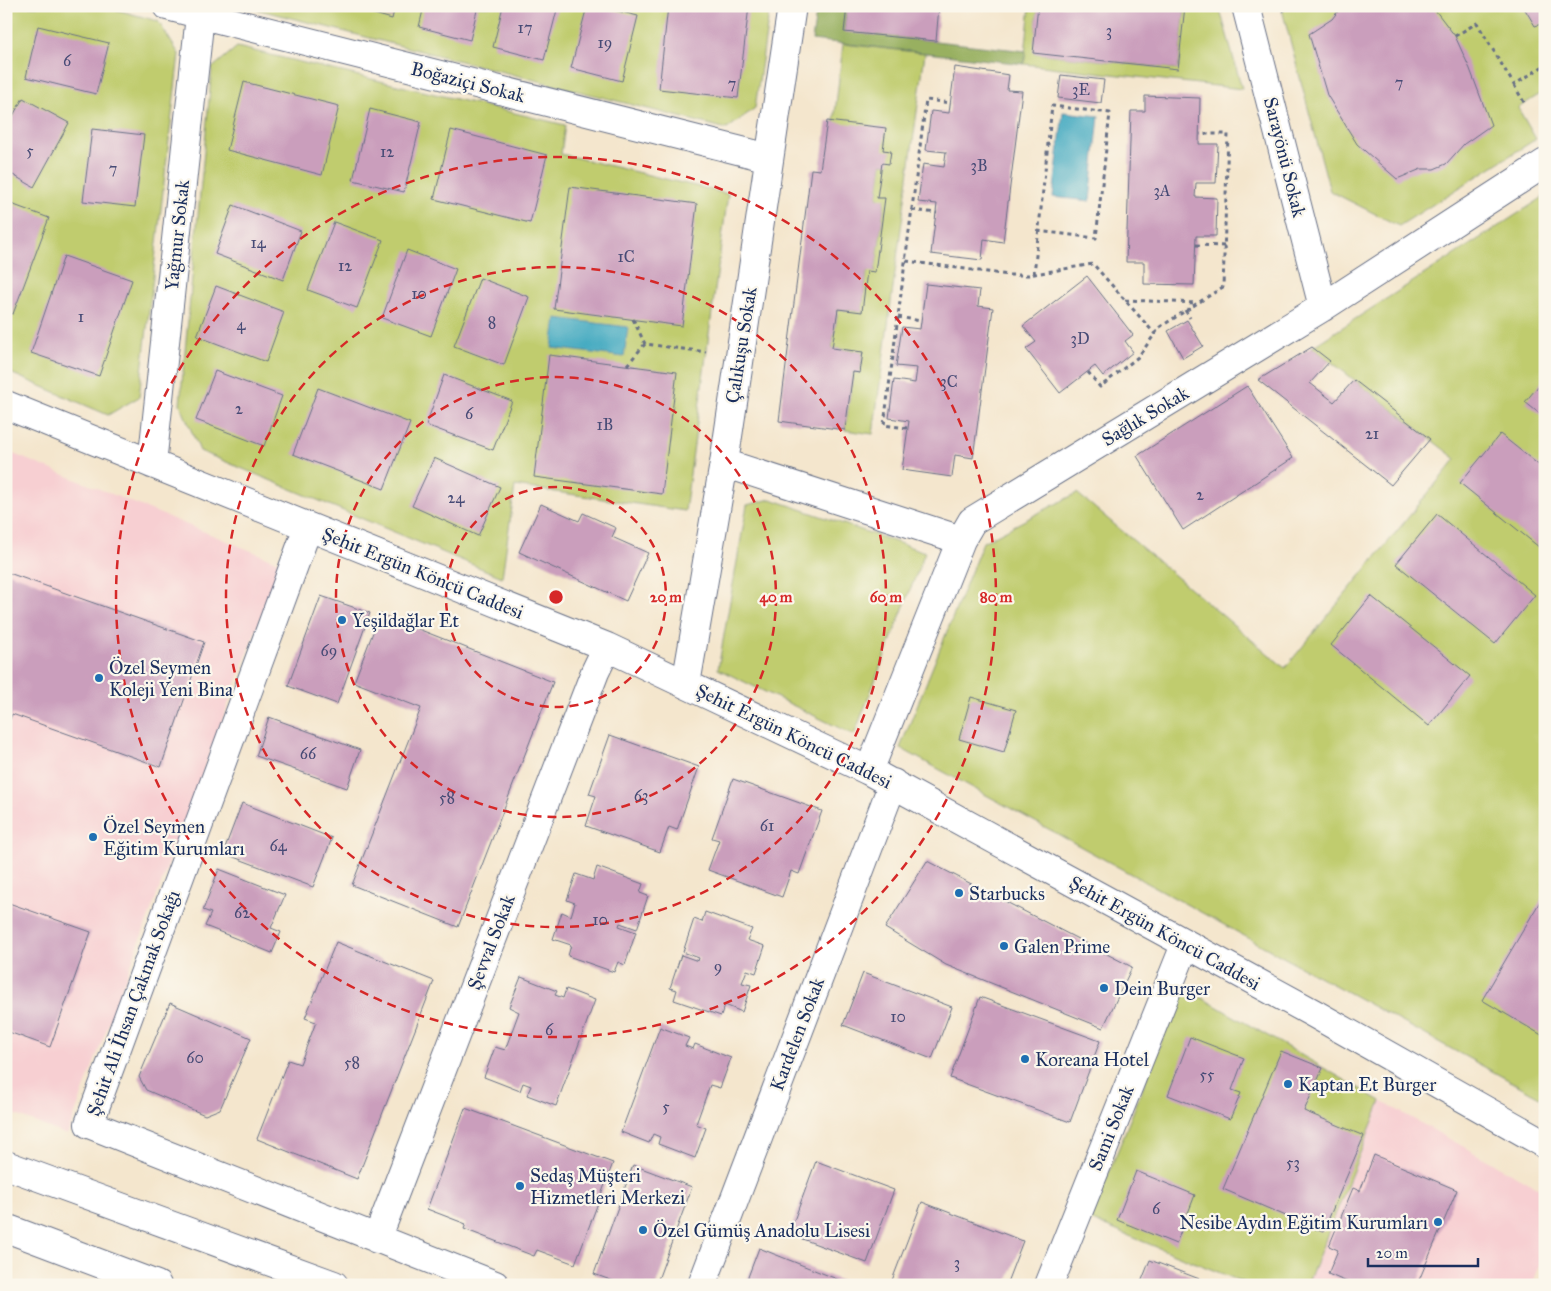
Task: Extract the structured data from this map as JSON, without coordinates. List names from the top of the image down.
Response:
{
  "streets": {
    "main road": [
      "Boğaziçi Sokak",
      "Sarayönü Sokak",
      "Yağmur Sokak",
      "Çalıkuşu Sokak",
      "Sağlık Sokak",
      "Şehit Ergün Köncü Caddesi",
      "Şevval Sokak",
      "Şehit Ali İhsan Çakmak Sokağı",
      "Kardelen Sokak",
      "Sami Sokak"
    ]
  },
  "crossings": [
    ["Boğaziçi Sokak", "Yağmur Sokak"],
    ["Boğaziçi Sokak", "Çalıkuşu Sokak"],
    ["Sarayönü Sokak", "Sağlık Sokak"],
    ["Yağmur Sokak", "Şehit Ergün Köncü Caddesi"],
    ["Çalıkuşu Sokak", "Şehit Ergün Köncü Caddesi"],
    ["Sağlık Sokak", "Şehit Ergün Köncü Caddesi"],
    ["Şehit Ergün Köncü Caddesi", "Şevval Sokak"],
    ["Şehit Ergün Köncü Caddesi", "Şehit Ali İhsan Çakmak Sokağı"],
    ["Şehit Ergün Köncü Caddesi", "Kardelen Sokak"],
    ["Şehit Ergün Köncü Caddesi", "Sami Sokak"],
    ["Şevval Sokak", "Şehit Ali İhsan Çakmak Sokağı"]
  ],
  "places": [
    "Yeşildağlar Et",
    "Özel Seymen Koleji Yeni Bina",
    "Özel Seymen Eğitim Kurumları",
    "Starbucks",
    "Galen Prime",
    "Dein Burger",
    "Koreana Hotel",
    "Kaptan Et Burger",
    "Sedaş Müşteri Hizmetleri Merkezi",
    "Nesibe Aydın Eğitim Kurumları",
    "Özel Gümüş Anadolu Lisesi"
  ],
  "house_numbers": [
    "17",
    "3",
    "19",
    "6",
    "7",
    "7",
    "3E",
    "5",
    "12",
    "3B",
    "7",
    "3A",
    "14",
    "1C",
    "12",
    "10",
    "1",
    "8",
    "4",
    "3D",
    "3C",
    "2",
    "6",
    "1B",
    "21",
    "2",
    "24",
    "69",
    "66",
    "63",
    "58",
    "61",
    "64",
    "62",
    "10",
    "9",
    "10",
    "6",
    "60",
    "58",
    "55",
    "5",
    "53",
    "6",
    "3"
  ],
  "scale_bar": "20 m",
  "rings": [
    "20 m",
    "40 m",
    "60 m",
    "80 m"
  ]
}
